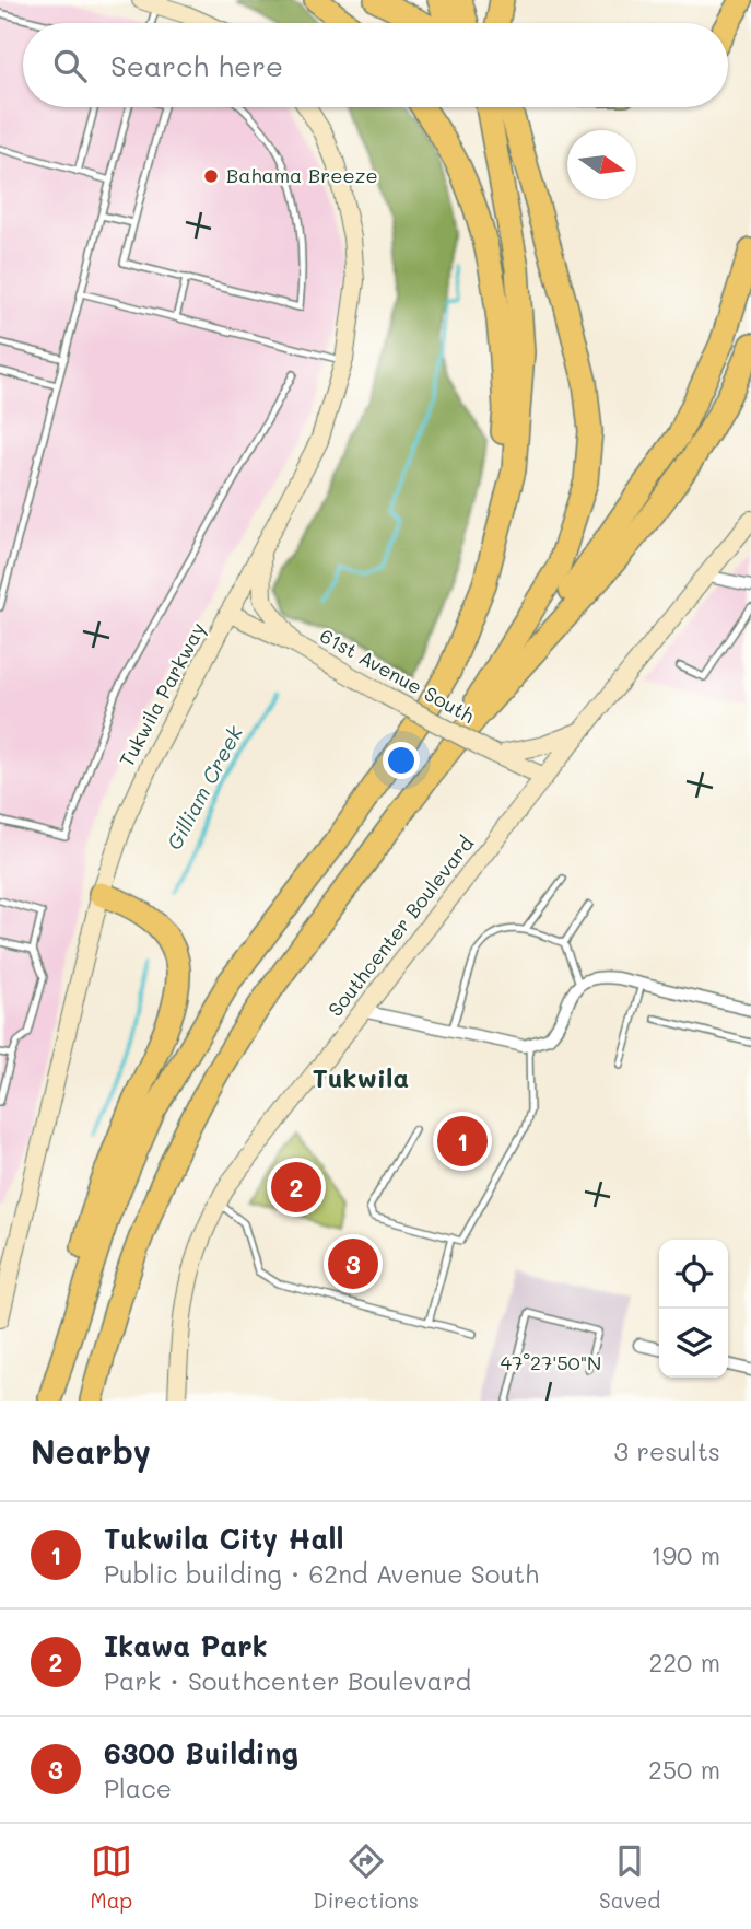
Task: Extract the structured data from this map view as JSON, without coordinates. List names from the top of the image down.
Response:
{
  "streets": {
    "main road": ["61st Avenue South", "Tukwila Parkway", "Southcenter Boulevard"]
  },
  "crossings": [
    ["61st Avenue South", "Tukwila Parkway"],
    ["61st Avenue South", "Southcenter Boulevard"]
  ],
  "districts": ["Tukwila"],
  "water": ["Gilliam Creek"],
  "places": ["Bahama Breeze"],
  "north": "right",
  "page": {
    "search": "Search here",
    "pins": ["1", "2", "3"],
    "heading": ["Nearby", "3 results"],
    "list": [
      {
        "mark": "1",
        "name": "Tukwila City Hall",
        "note": "Public building · 62nd Avenue South",
        "value": "190 m"
      },
      {
        "mark": "2",
        "name": "Ikawa Park",
        "note": "Park · Southcenter Boulevard",
        "value": "220 m"
      },
      {
        "mark": "3",
        "name": "6300 Building",
        "note": "Place",
        "value": "250 m"
      }
    ],
    "nav": ["Map", "Directions", "Saved"]
  },
  "coordinates": ["47°27'50\"N"]
}
